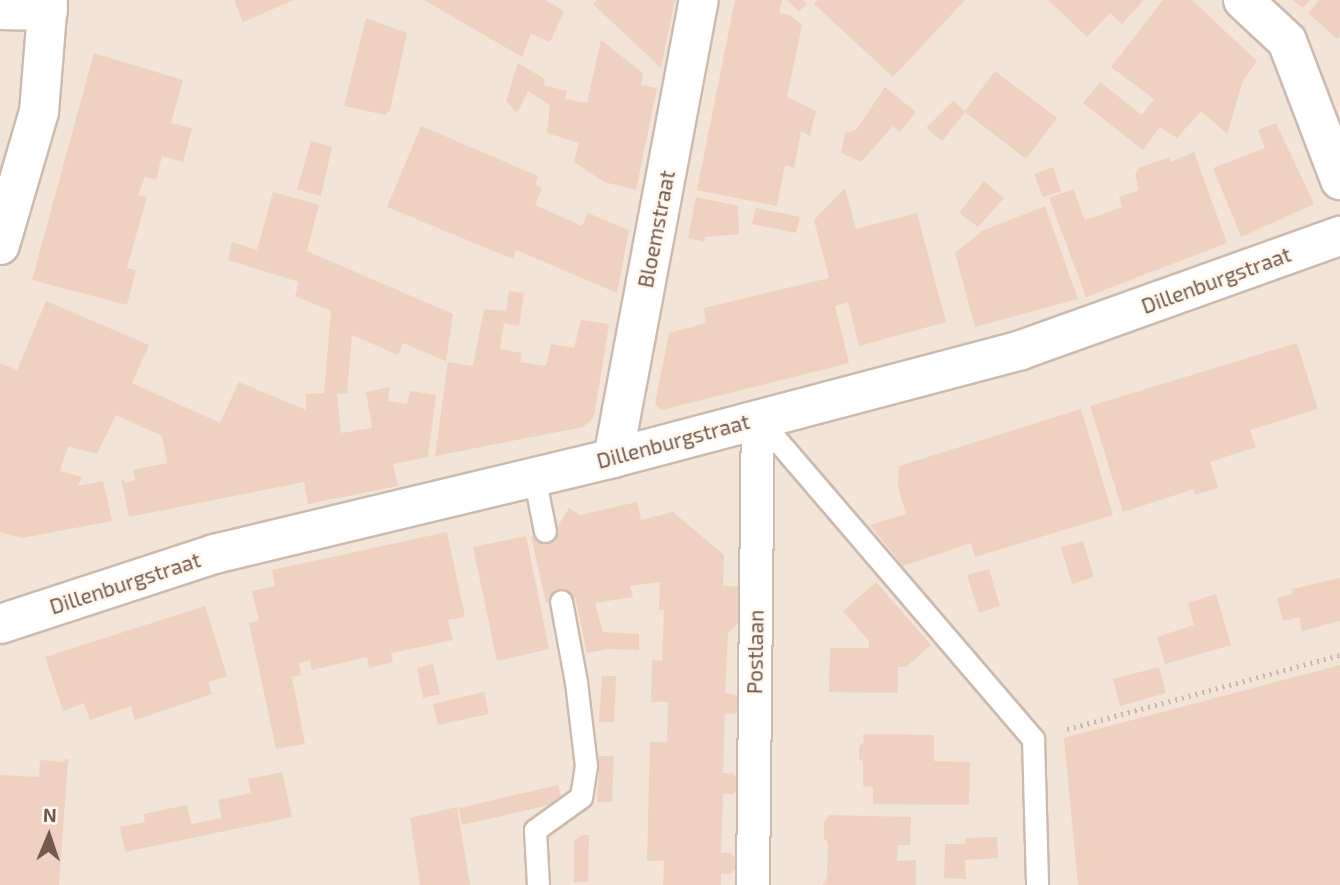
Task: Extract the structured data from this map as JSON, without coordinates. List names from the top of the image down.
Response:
{
  "streets": {
    "street": ["Bloemstraat", "Dillenburgstraat", "Postlaan"]
  },
  "crossings": [
    ["Bloemstraat", "Dillenburgstraat"],
    ["Dillenburgstraat", "Postlaan"]
  ],
  "north": "top"
}
